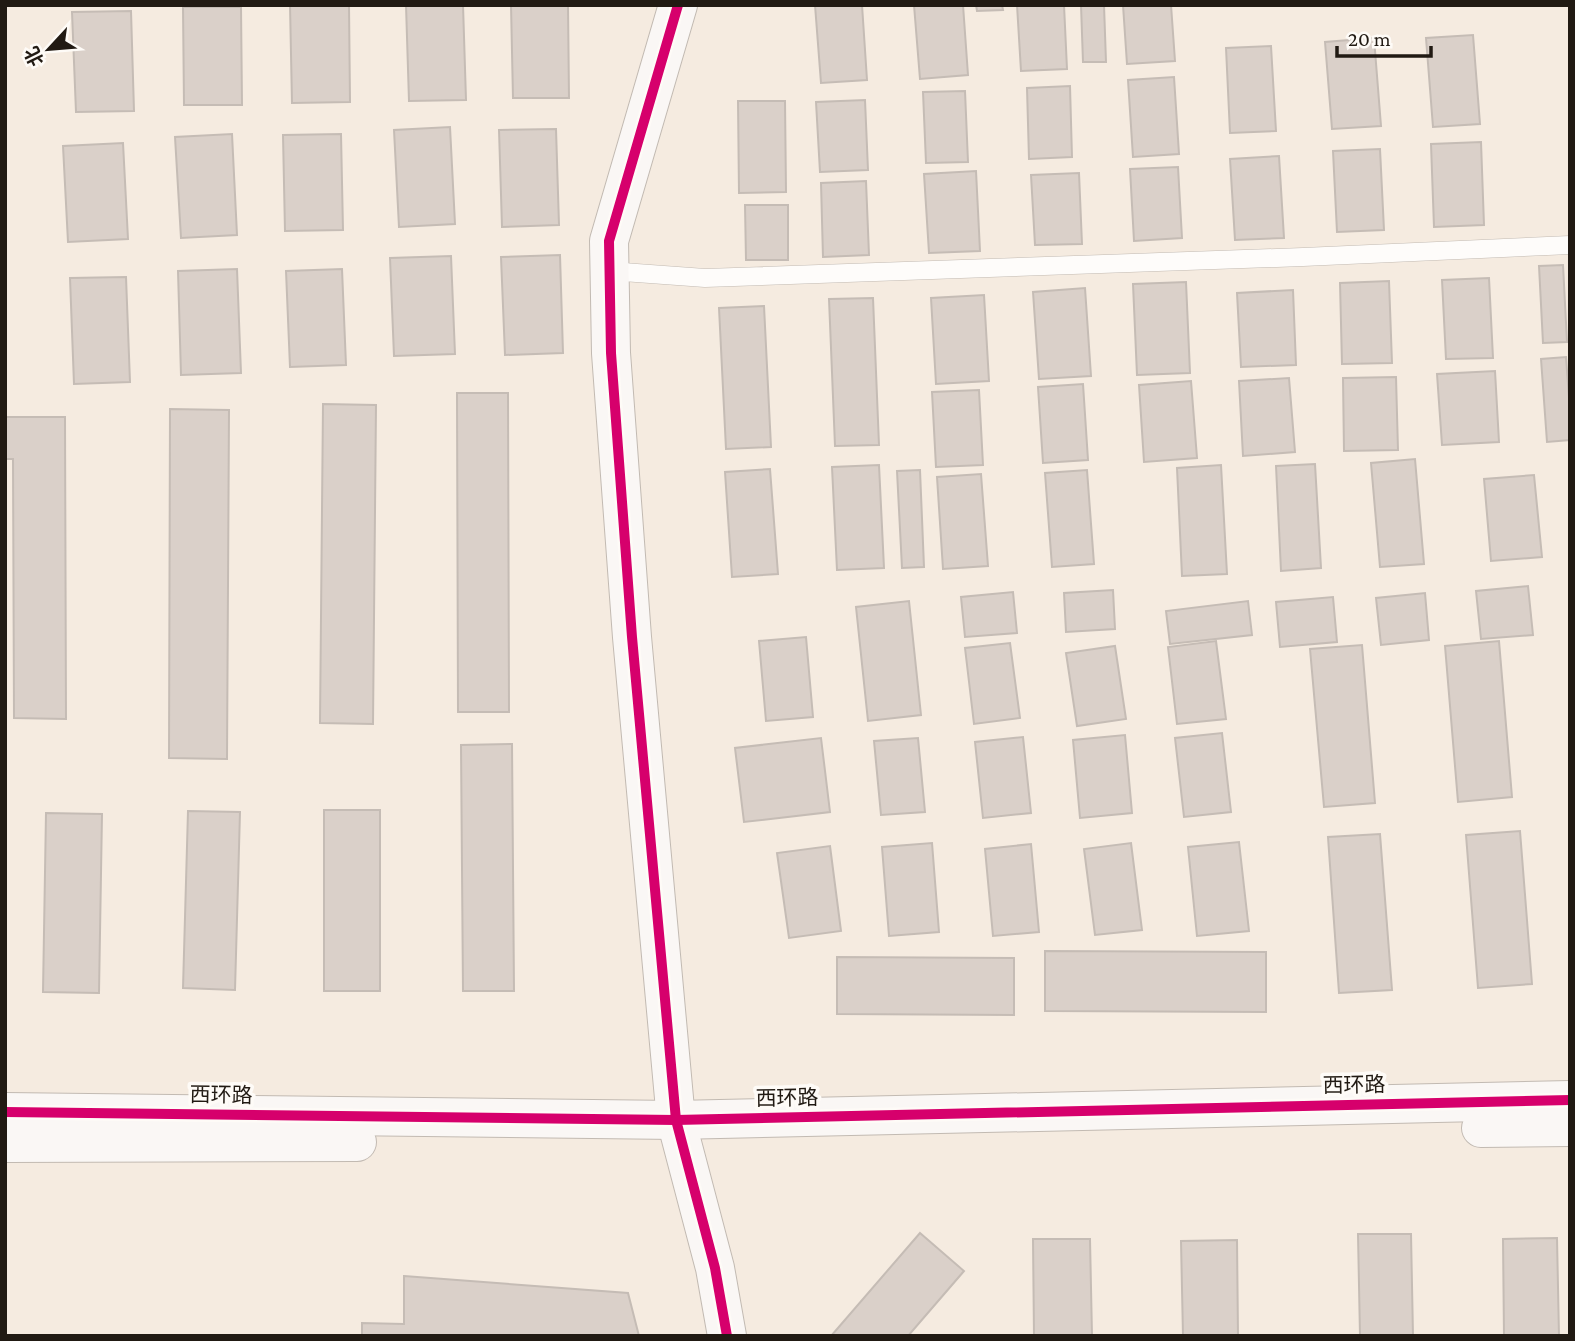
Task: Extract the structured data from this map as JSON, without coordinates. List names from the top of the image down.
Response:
{
  "streets": {
    "street": ["西环路"]
  },
  "scale_bar": "20 m",
  "north": "bottom left"
}
